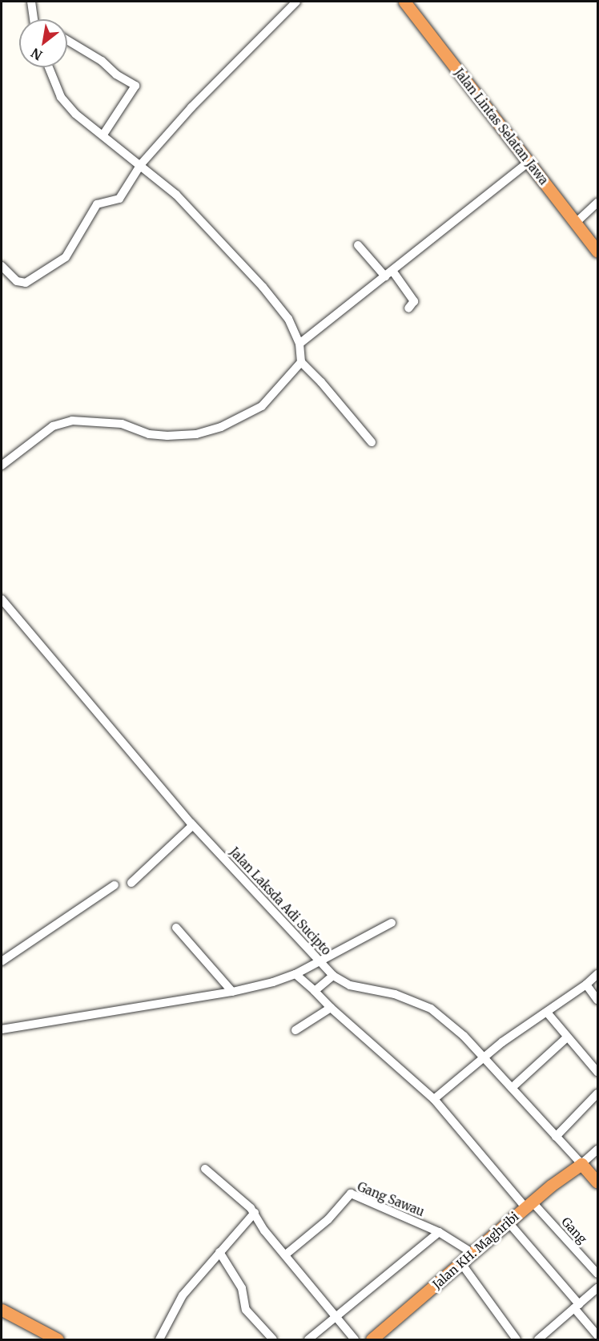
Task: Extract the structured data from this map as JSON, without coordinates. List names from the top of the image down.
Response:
{
  "streets": {
    "highway": ["Jalan Lintas Selatan Jawa", "Jalan KH. Maghribi"],
    "street": ["Jalan Laksda Adi Sucipto", "Gang Sawau", "Gang"]
  },
  "crossings": [
    ["Jalan Laksda Adi Sucipto", "Jalan KH. Maghribi"],
    ["Gang Sawau", "Jalan KH. Maghribi"],
    ["Gang", "Jalan KH. Maghribi"]
  ],
  "north": "bottom left"
}
